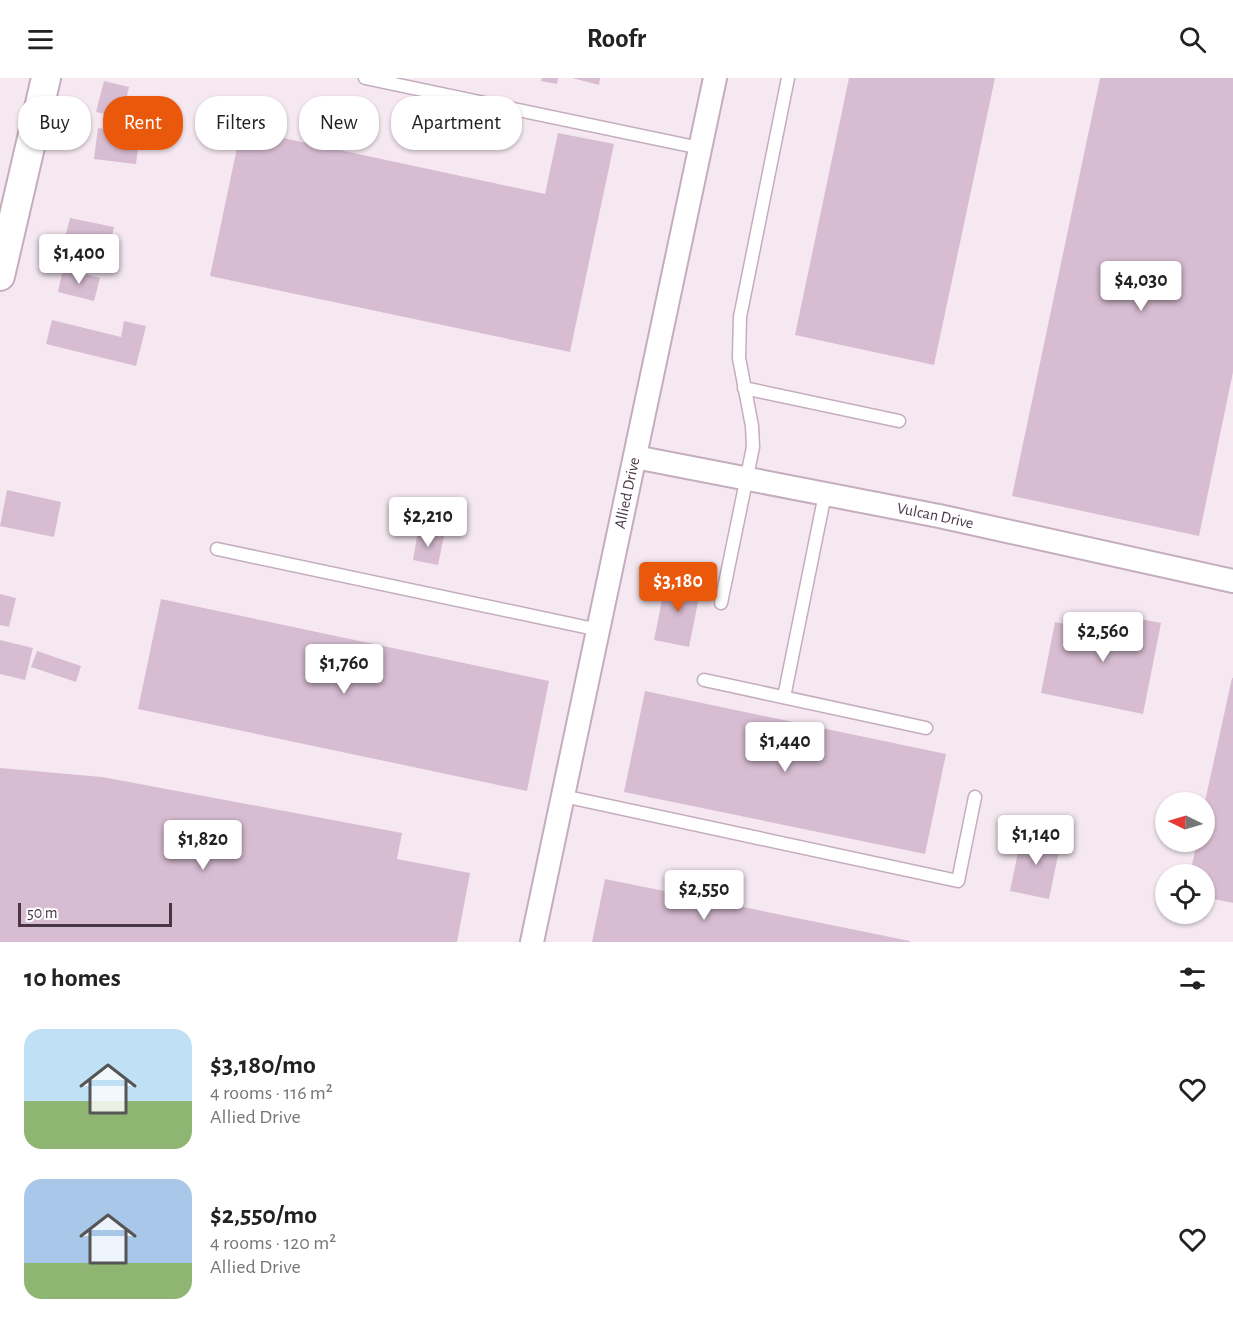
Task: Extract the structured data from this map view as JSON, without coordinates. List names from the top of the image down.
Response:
{
  "streets": {
    "street": ["Allied Drive", "Vulcan Drive"]
  },
  "crossings": [
    ["Allied Drive", "Vulcan Drive"]
  ],
  "scale_bar": "50 m",
  "north": "left",
  "page": {
    "header": "Roofr",
    "chip": [
      "Buy",
      "Rent",
      "Filters",
      "New",
      "Apartment"
    ],
    "price": [
      "$1,400",
      "$4,030",
      "$2,210",
      "$3,180",
      "$2,560",
      "$1,760",
      "$1,440",
      "$1,140",
      "$1,820",
      "$2,550"
    ],
    "scale": "50 m",
    "heading": "10 homes",
    "list": [
      {
        "name": "$3,180/mo",
        "note": "4 rooms · 116 m² · Allied Drive"
      },
      {
        "name": "$2,550/mo",
        "note": "4 rooms · 120 m² · Allied Drive"
      }
    ]
  }
}
